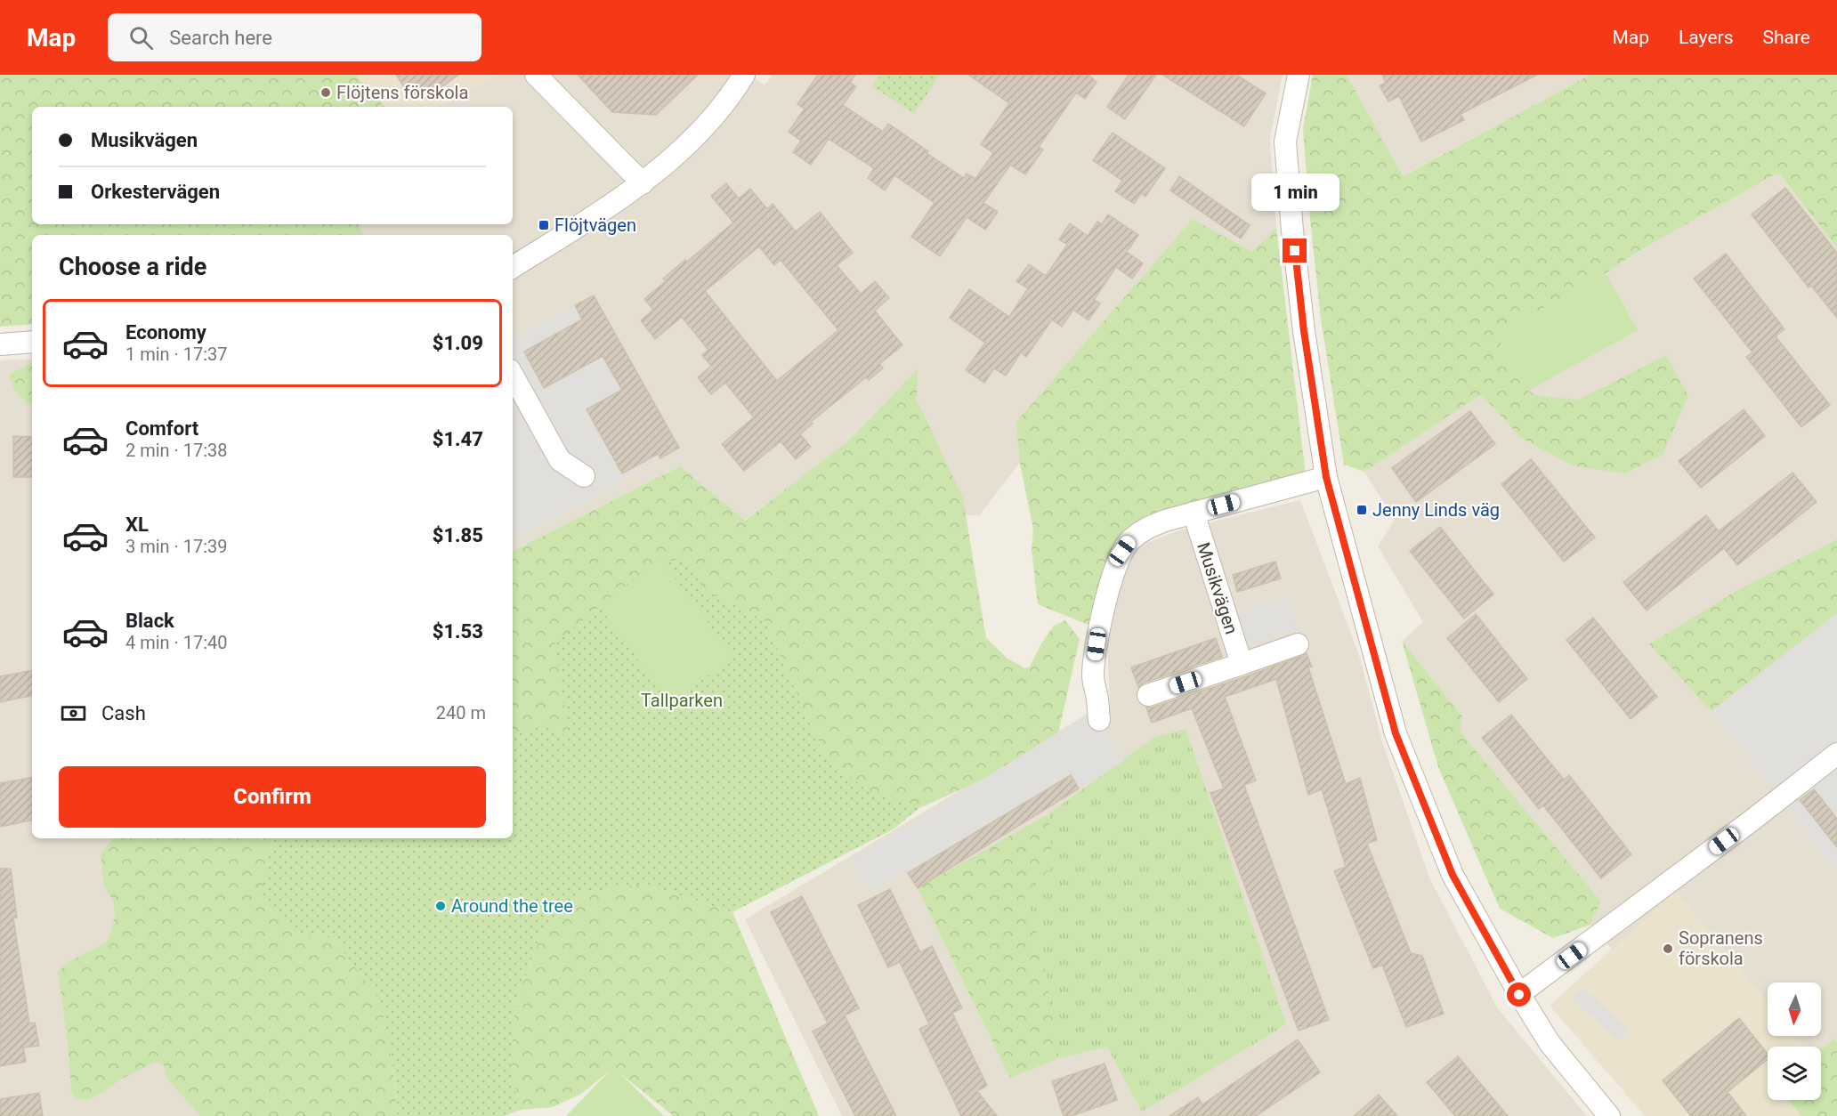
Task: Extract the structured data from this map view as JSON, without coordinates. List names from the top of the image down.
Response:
{
  "streets": {
    "street": ["Musikvägen"]
  },
  "parks": ["Tallparken"],
  "places": {
    "other": ["Flöjtens förskola", "Around the tree", "Sopranens förskola"],
    "transit": ["Flöjtvägen", "Jenny Linds väg"]
  },
  "north": "bottom",
  "page": {
    "header": "Map",
    "search": "Search here",
    "nav": ["Map", "Layers", "Share"],
    "banner": ["Musikvägen", "Orkestervägen"],
    "bubble": "1 min",
    "heading": "Choose a ride",
    "list": [
      {
        "name": "Economy",
        "note": "1 min · 17:37",
        "value": "$1.09"
      },
      {
        "name": "Comfort",
        "note": "2 min · 17:38",
        "value": "$1.47"
      },
      {
        "name": "XL",
        "note": "3 min · 17:39",
        "value": "$1.85"
      },
      {
        "name": "Black",
        "note": "4 min · 17:40",
        "value": "$1.53"
      }
    ],
    "pay": ["Cash", "240 m"],
    "buttons": "Confirm"
  }
}
